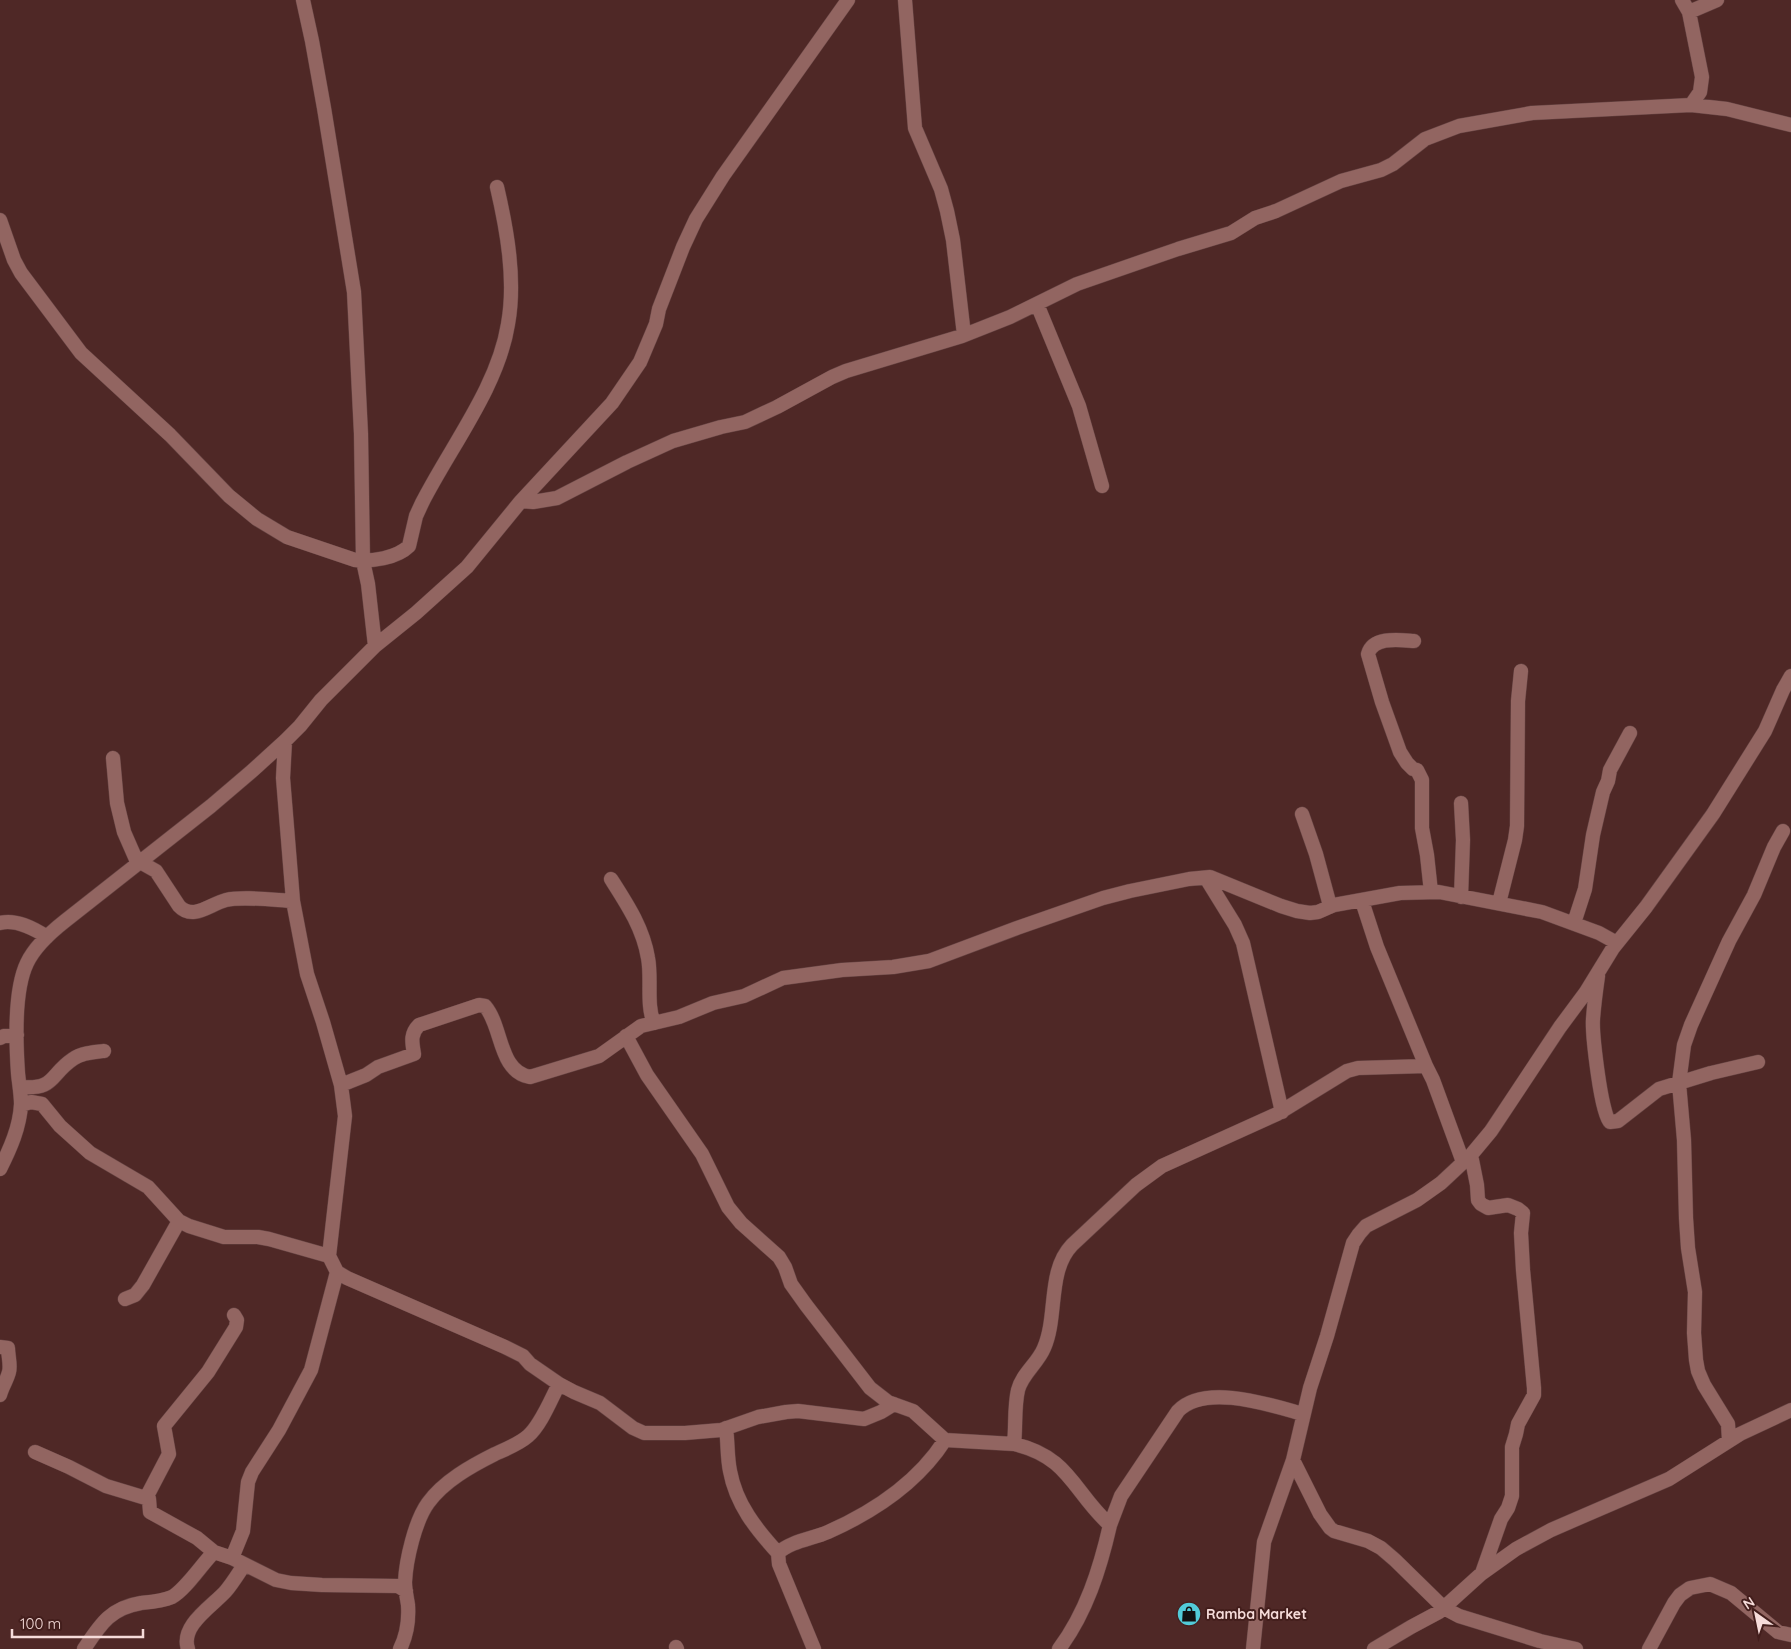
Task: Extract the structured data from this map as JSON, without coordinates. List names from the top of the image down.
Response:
{
  "places": {
    "shop": ["Ramba Market"]
  },
  "scale_bar": "100 m",
  "north": "top left"
}
